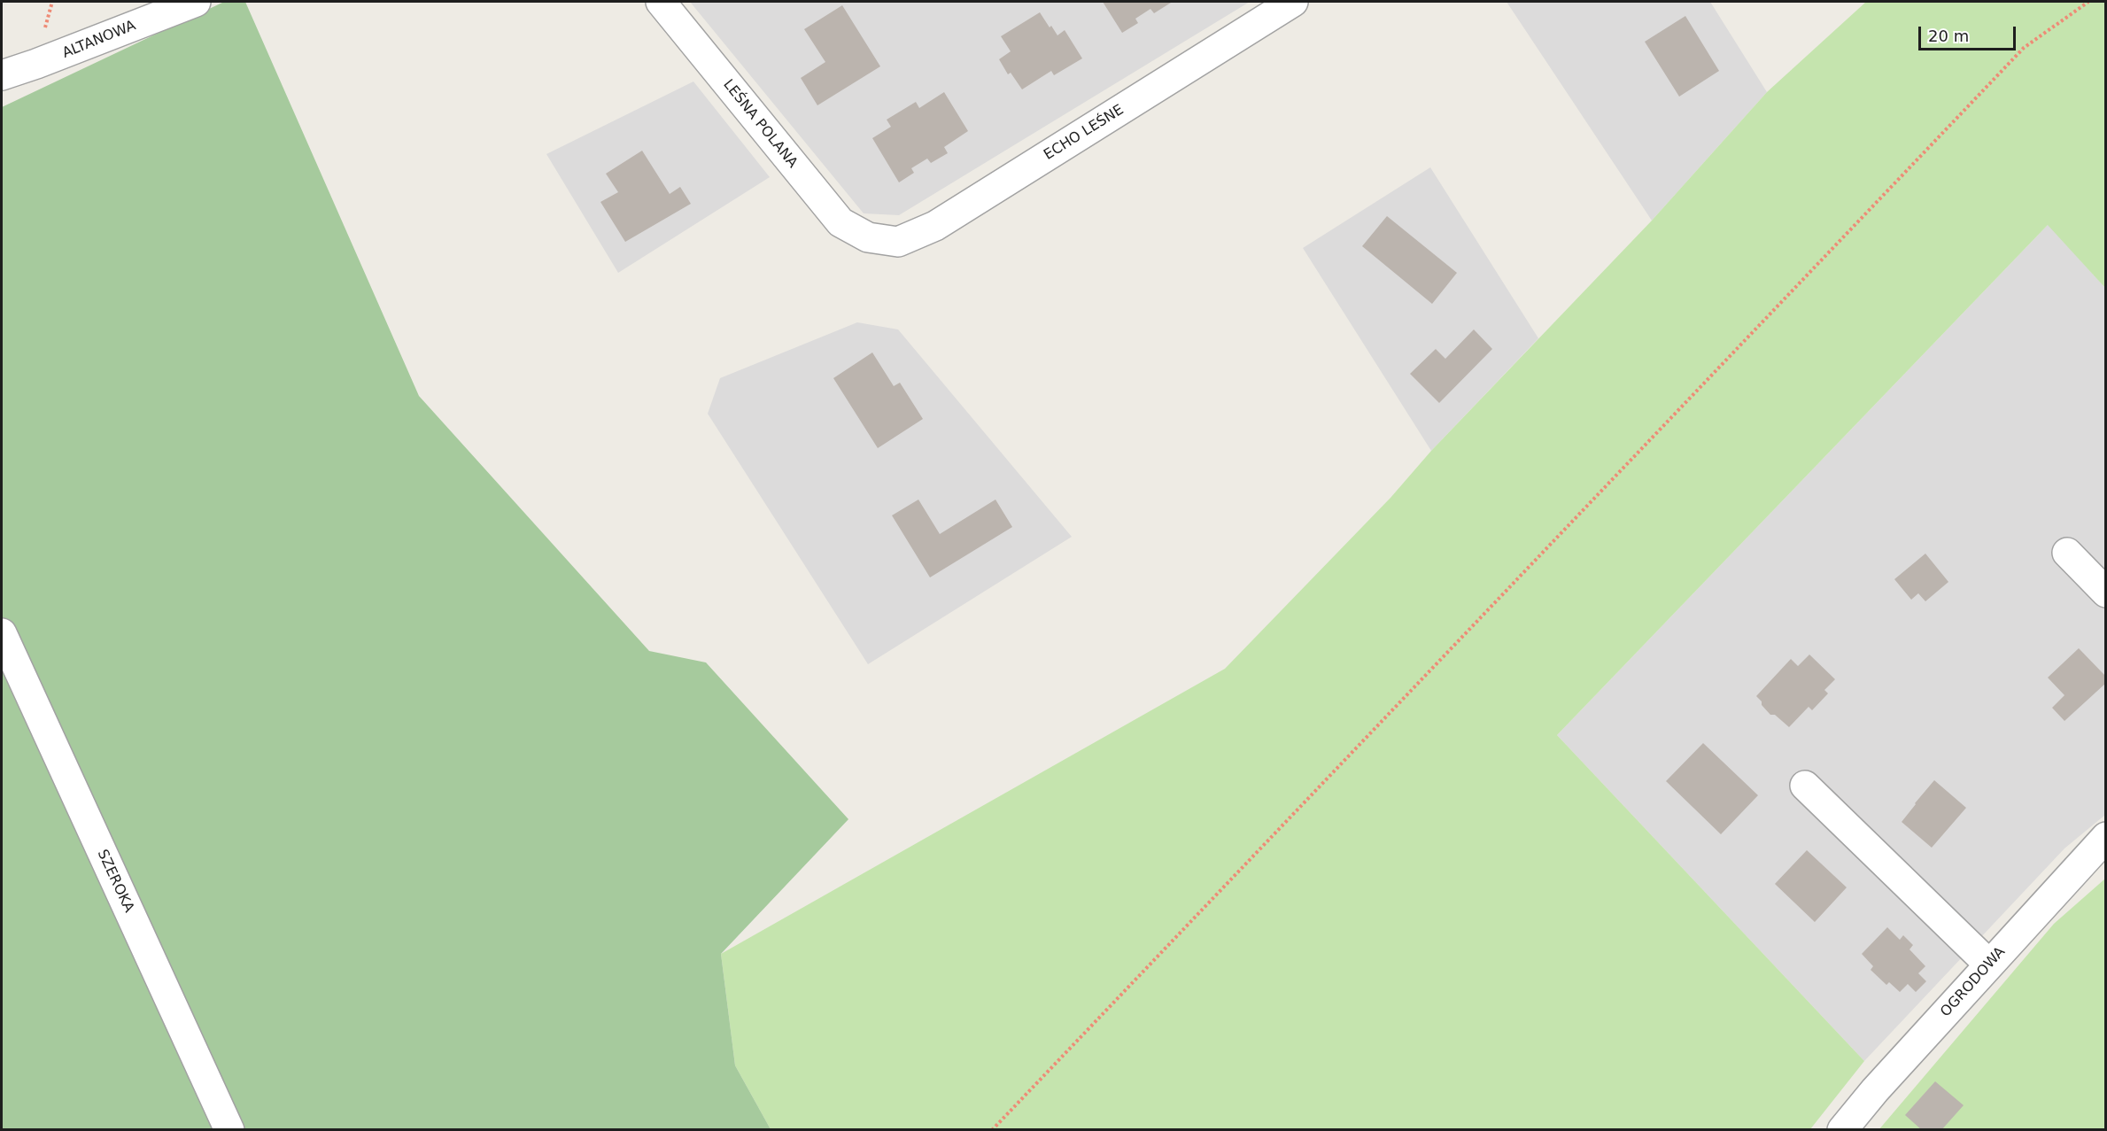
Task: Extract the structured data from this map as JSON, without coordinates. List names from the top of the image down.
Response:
{
  "streets": {
    "street": [
      "ALTANOWA",
      "LEŚNA POLANA",
      "ECHO LEŚNE",
      "SZEROKA",
      "OGRODOWA"
    ]
  },
  "crossings": [
    ["LEŚNA POLANA", "ECHO LEŚNE"]
  ],
  "scale_bar": "20 m"
}
